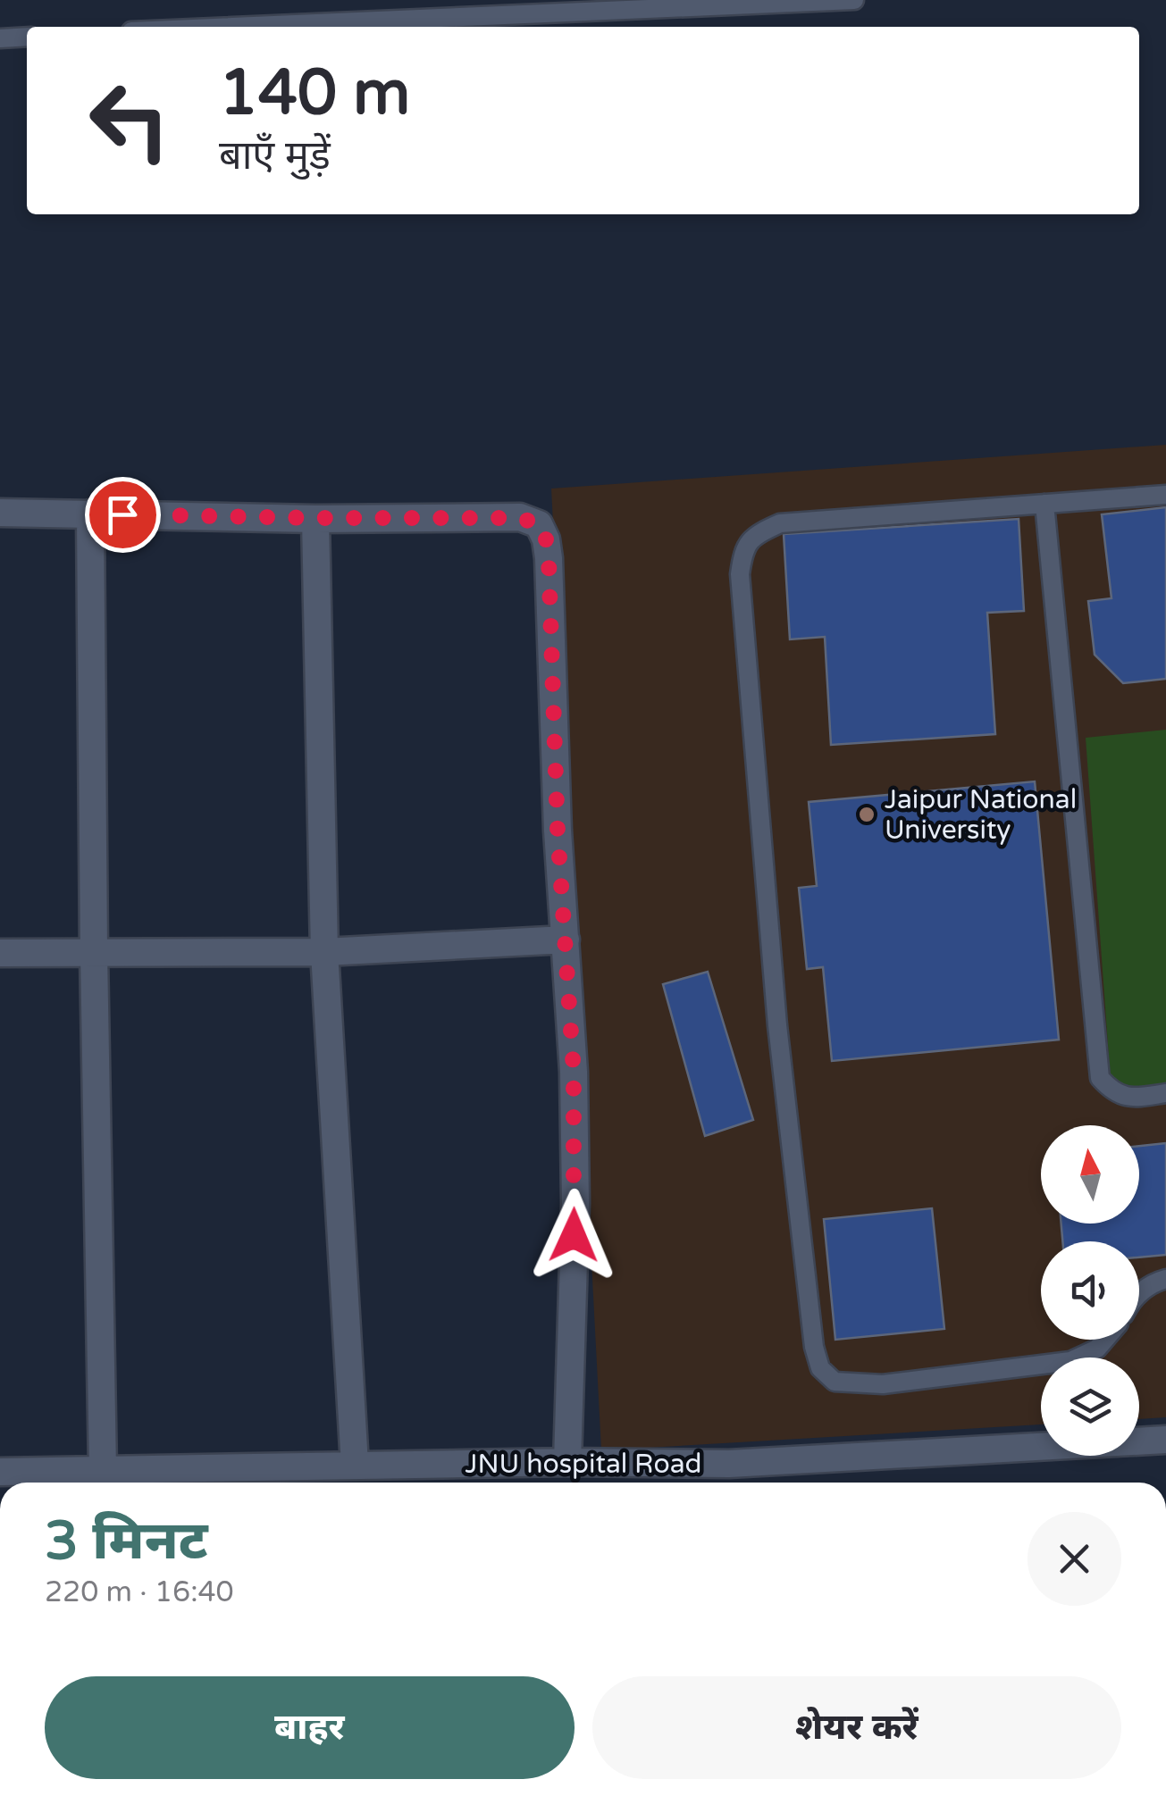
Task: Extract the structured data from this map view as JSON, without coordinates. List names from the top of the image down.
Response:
{
  "streets": {
    "street": ["JNU hospital Road"]
  },
  "places": ["Jaipur National University"],
  "north": "top",
  "page": {
    "turn": ["140 m", "बाएँ मुड़ें"],
    "heading": ["3 मिनट", "220 m · 16:40"],
    "buttons": ["बाहर", "शेयर करें"]
  }
}
